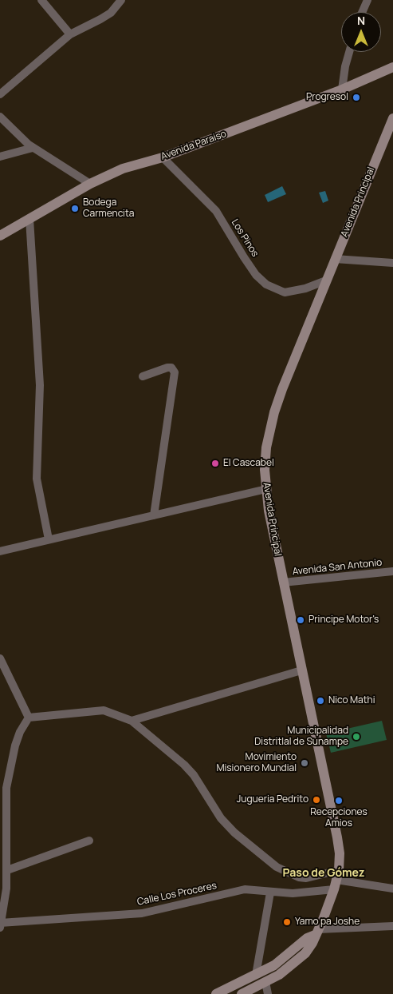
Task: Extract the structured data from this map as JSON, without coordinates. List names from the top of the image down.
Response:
{
  "streets": {
    "main road": ["Avenida Paraiso", "Avenida Principal"],
    "street": ["Los Pinos", "Avenida San Antonio", "Calle Los Proceres"]
  },
  "crossings": [
    ["Avenida Paraiso", "Los Pinos"],
    ["Avenida Principal", "Los Pinos"],
    ["Avenida Principal", "Avenida San Antonio"],
    ["Avenida Principal", "Calle Los Proceres"]
  ],
  "districts": ["Paso de Gómez"],
  "places": [
    "Progresol",
    "Bodega Carmencita",
    "El Cascabel",
    "Principe Motor's",
    "Nico Mathi",
    "Municipalidad Distritlal de Sunampe",
    "Movimiento Misionero Mundial",
    "Jugueria Pedrito",
    "Recepciones Amios",
    "Yamo pa Joshe"
  ],
  "north": "top"
}
